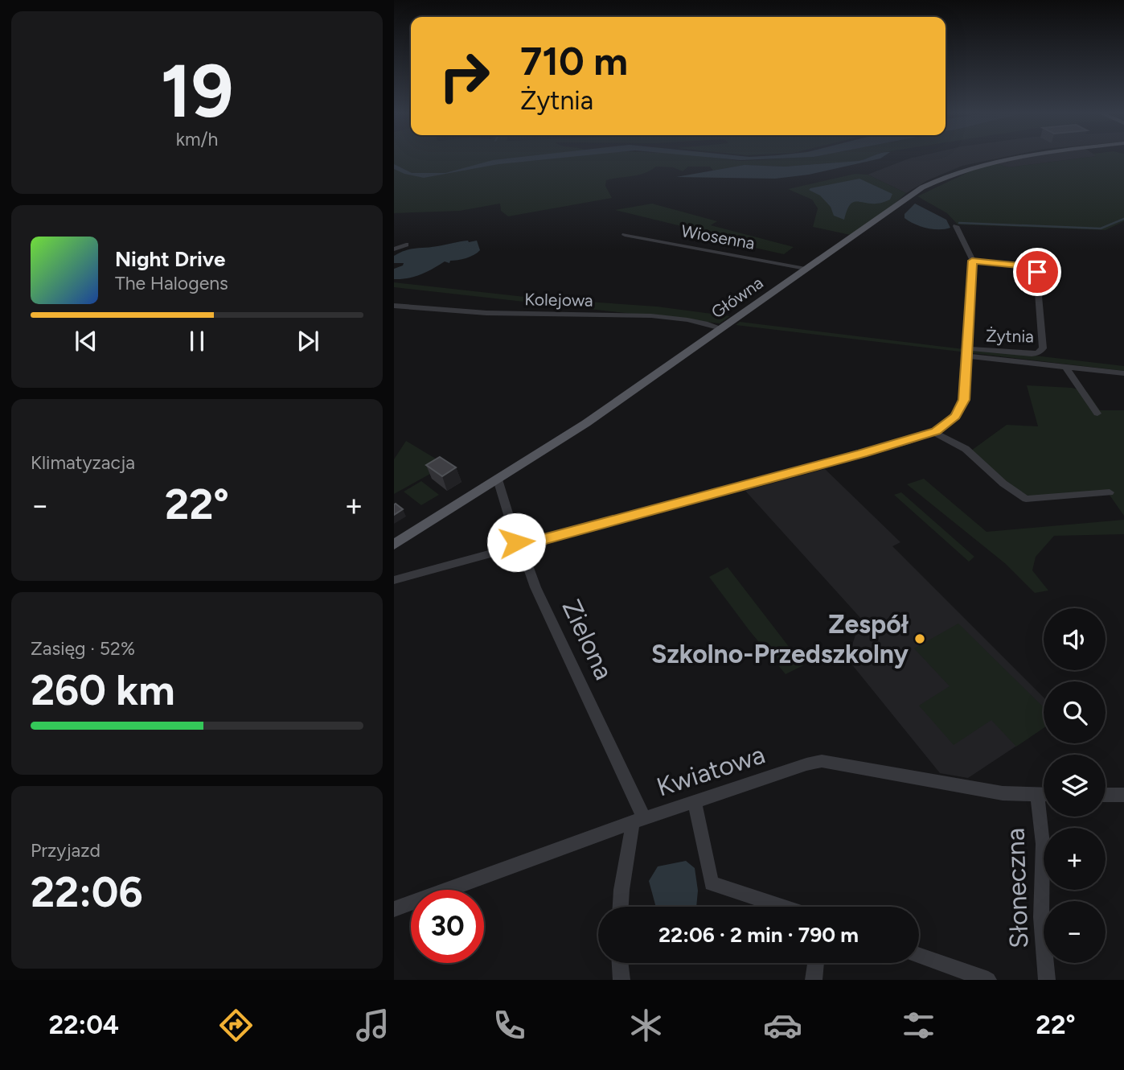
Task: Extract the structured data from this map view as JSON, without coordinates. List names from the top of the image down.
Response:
{
  "streets": {
    "main road": ["Główna"],
    "street": [
      "Wiosenna",
      "Kolejowa",
      "Żytnia",
      "Zielona",
      "Kwiatowa",
      "Słoneczna"
    ]
  },
  "crossings": [
    ["Wiosenna", "Główna"],
    ["Główna", "Kolejowa"],
    ["Główna", "Zielona"],
    ["Zielona", "Kwiatowa"],
    ["Kwiatowa", "Słoneczna"]
  ],
  "places": ["Zespół Szkolno-Przedszkolny"],
  "page": {
    "tile": [
      ["19", "km/h"],
      "Klimatyzacja",
      ["Zasięg · 52%", "260 km"],
      ["Przyjazd", "22:06"]
    ],
    "turn": ["710 m", "Żytnia"],
    "song": ["Night Drive", "The Halogens"],
    "heat": ["−", "22°", "+"],
    "map_buttons": ["+", "−"],
    "limit": "30",
    "trip": "22:06 · 2 min · 790 m",
    "tabs": ["22:04", "22°"]
  }
}
